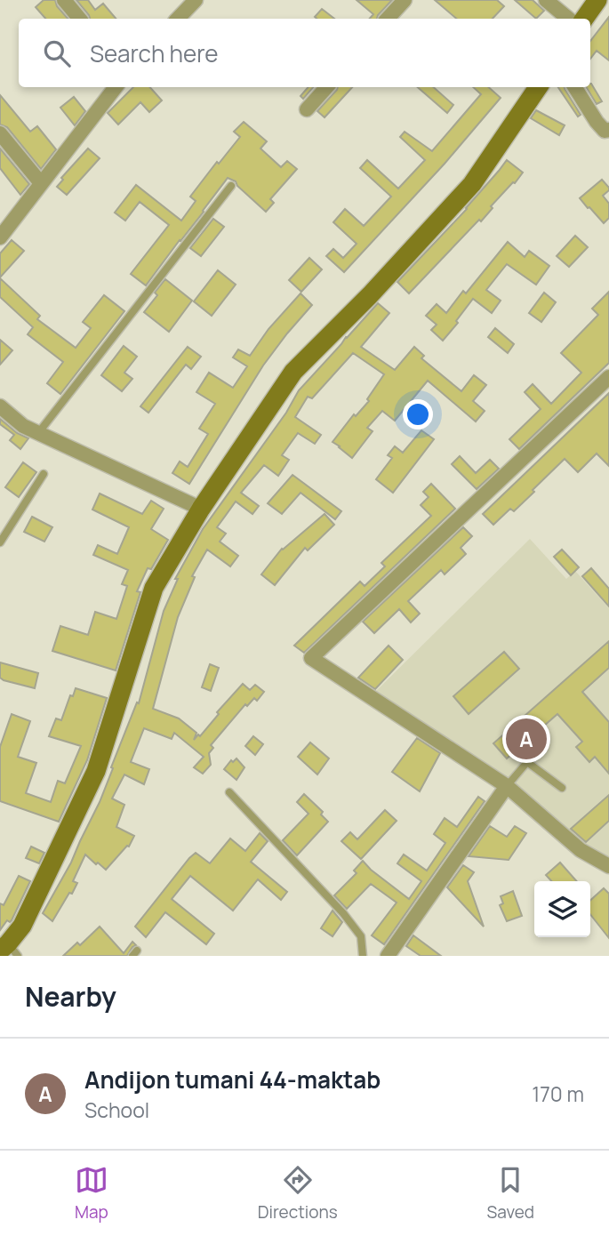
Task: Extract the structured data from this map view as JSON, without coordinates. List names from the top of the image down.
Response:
{
  "page": {
    "search": "Search here",
    "pins": "A",
    "heading": "Nearby",
    "list": [
      {
        "mark": "A",
        "name": "Andijon tumani 44-maktab",
        "note": "School",
        "value": "170 m"
      }
    ],
    "nav": ["Map", "Directions", "Saved"]
  }
}
